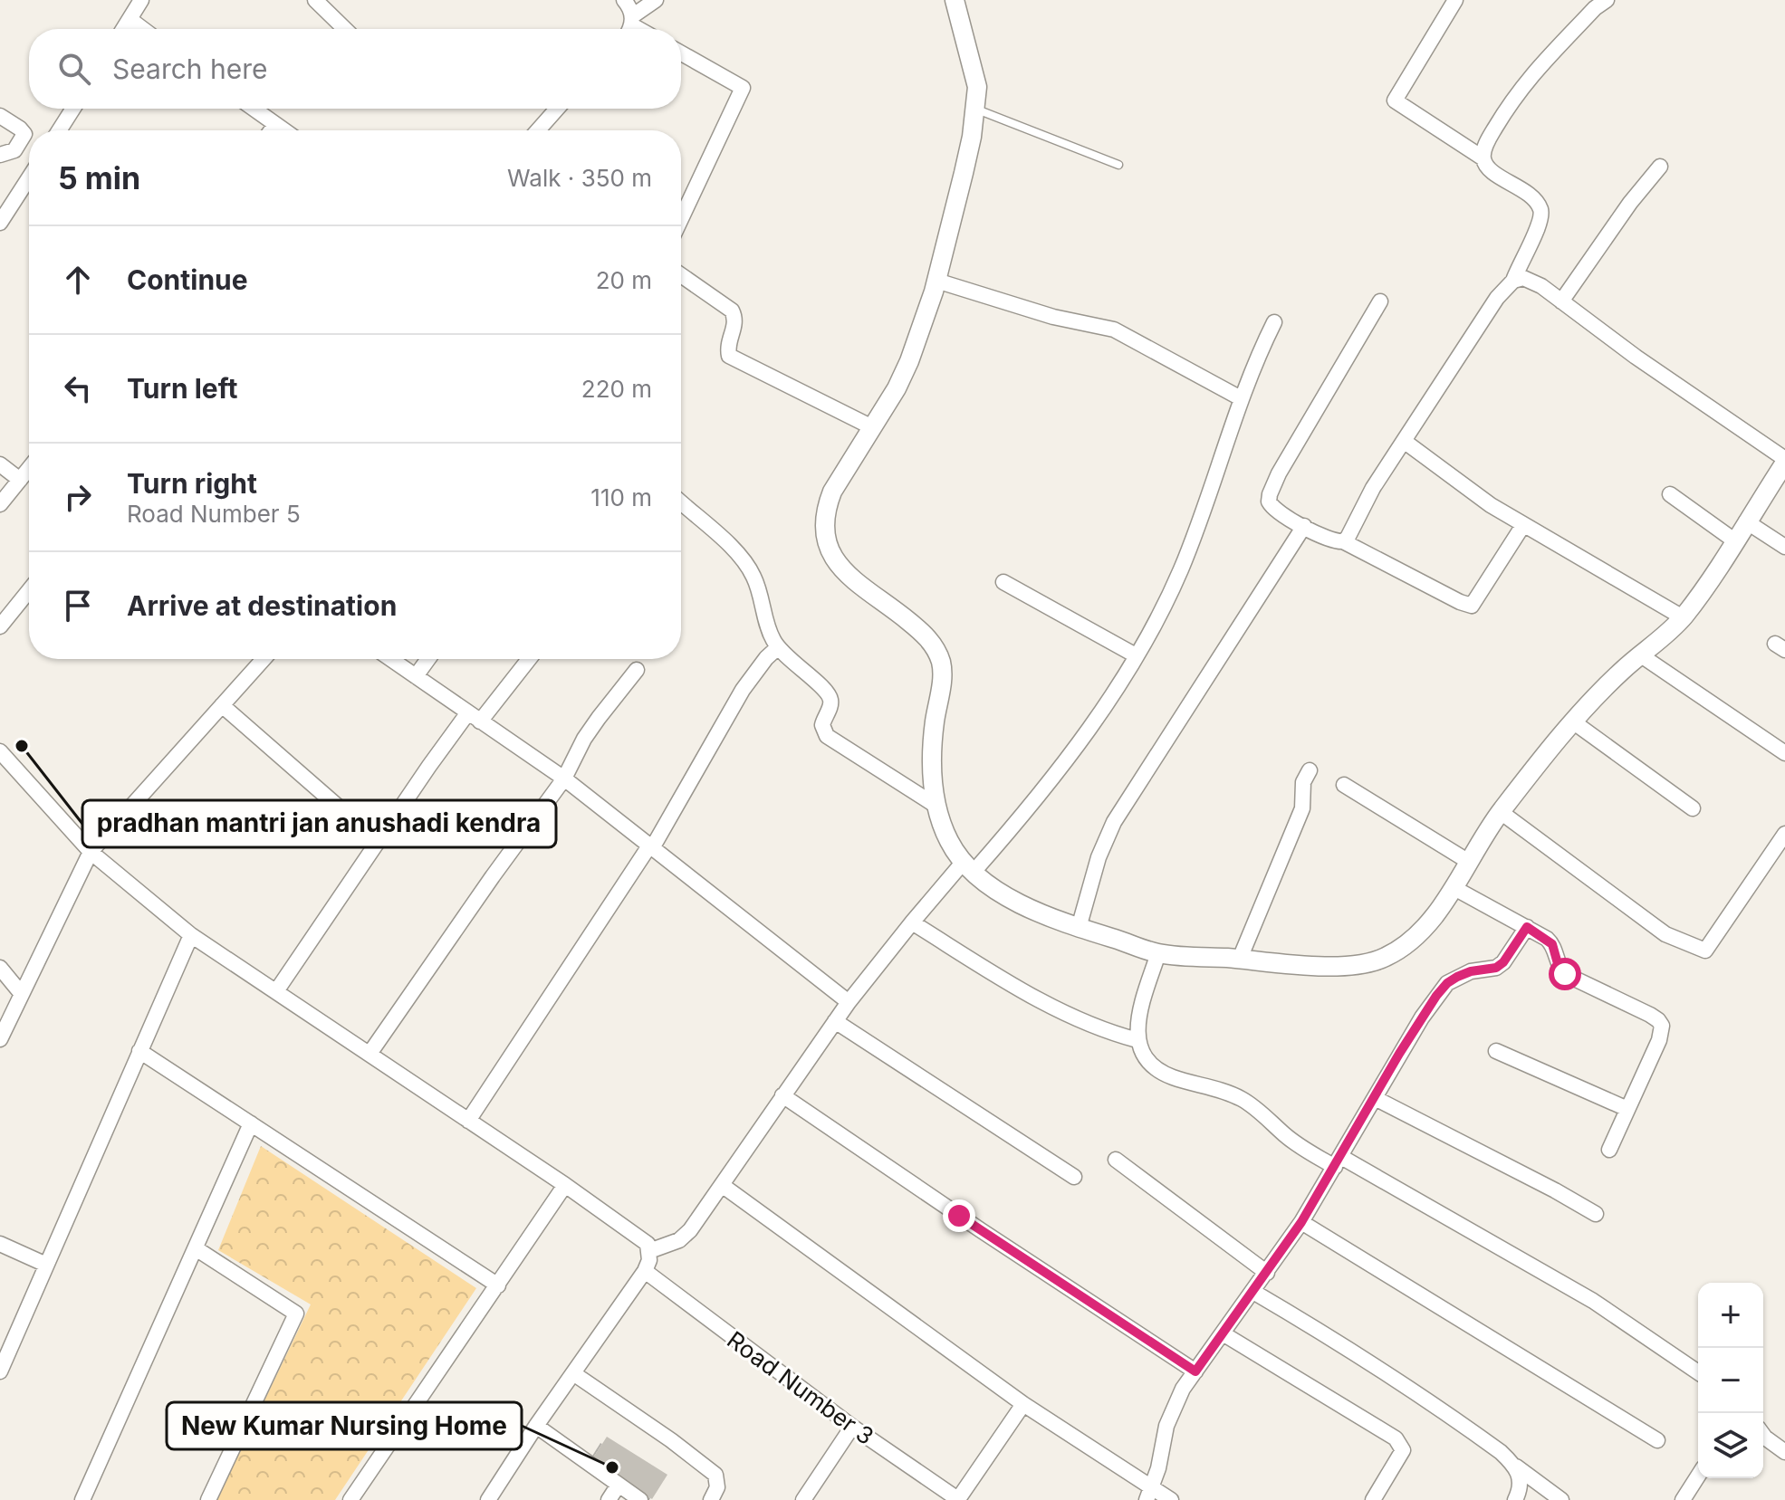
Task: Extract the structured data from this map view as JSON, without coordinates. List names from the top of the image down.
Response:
{
  "streets": {
    "street": ["Road Number 3"]
  },
  "places": ["pradhan mantri jan anushadi kendra", "New Kumar Nursing Home"],
  "page": {
    "search": "Search here",
    "heading": ["5 min", "Walk · 350 m"],
    "list": [
      ["Continue", "20 m"],
      ["Turn left", "220 m"],
      ["Turn right", "Road Number 5", "110 m"],
      "Arrive at destination"
    ],
    "map_buttons": ["+", "−"]
  }
}
